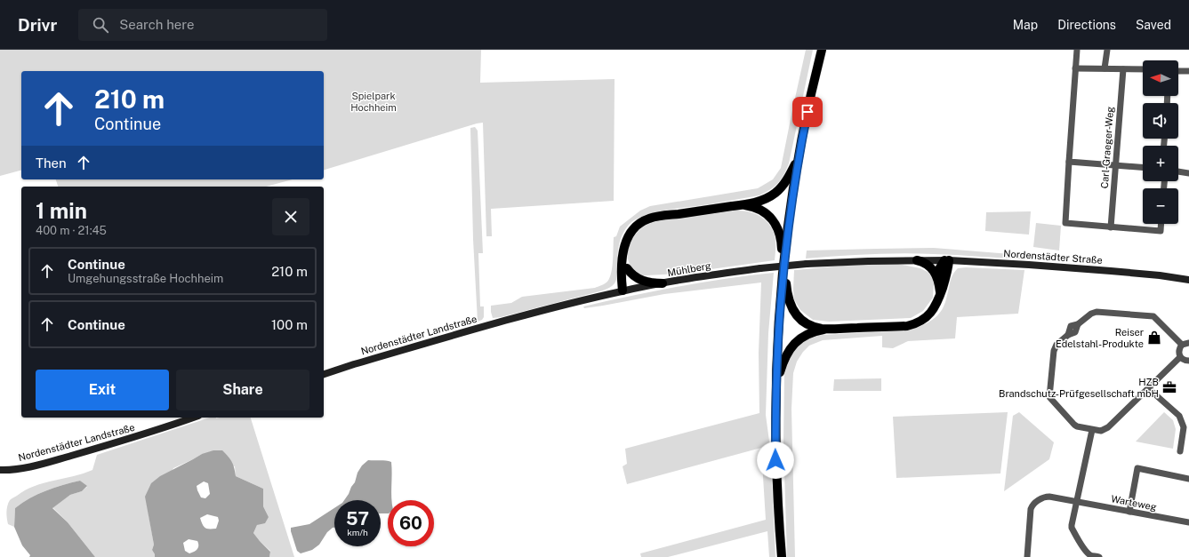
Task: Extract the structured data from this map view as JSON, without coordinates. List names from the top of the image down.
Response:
{
  "streets": {
    "main road": ["Nordenstädter Straße", "Mühlberg", "Nordenstädter Landstraße"],
    "street": ["Carl-Graeger-Weg", "Warteweg"]
  },
  "crossings": [
    ["Nordenstädter Straße", "Mühlberg"],
    ["Mühlberg", "Nordenstädter Landstraße"]
  ],
  "parks": ["Spielpark Hochheim"],
  "places": {
    "shop": ["Reiser Edelstahl-Produkte"],
    "office": ["HZB Brandschutz-Prüfgesellschaft mbH"]
  },
  "north": "left",
  "page": {
    "header": "Drivr",
    "search": "Search here",
    "nav": ["Map", "Directions", "Saved"],
    "map_buttons": ["+", "−"],
    "turn": ["210 m", "Continue"],
    "then": "Then",
    "heading": ["1 min", "400 m · 21:45"],
    "list": [
      {
        "name": "Continue",
        "note": "Umgehungsstraße Hochheim",
        "value": "210 m"
      },
      {
        "name": "Continue",
        "value": "100 m"
      }
    ],
    "buttons": ["Exit", "Share"],
    "speed": "57 km/h",
    "limit": "60"
  }
}
